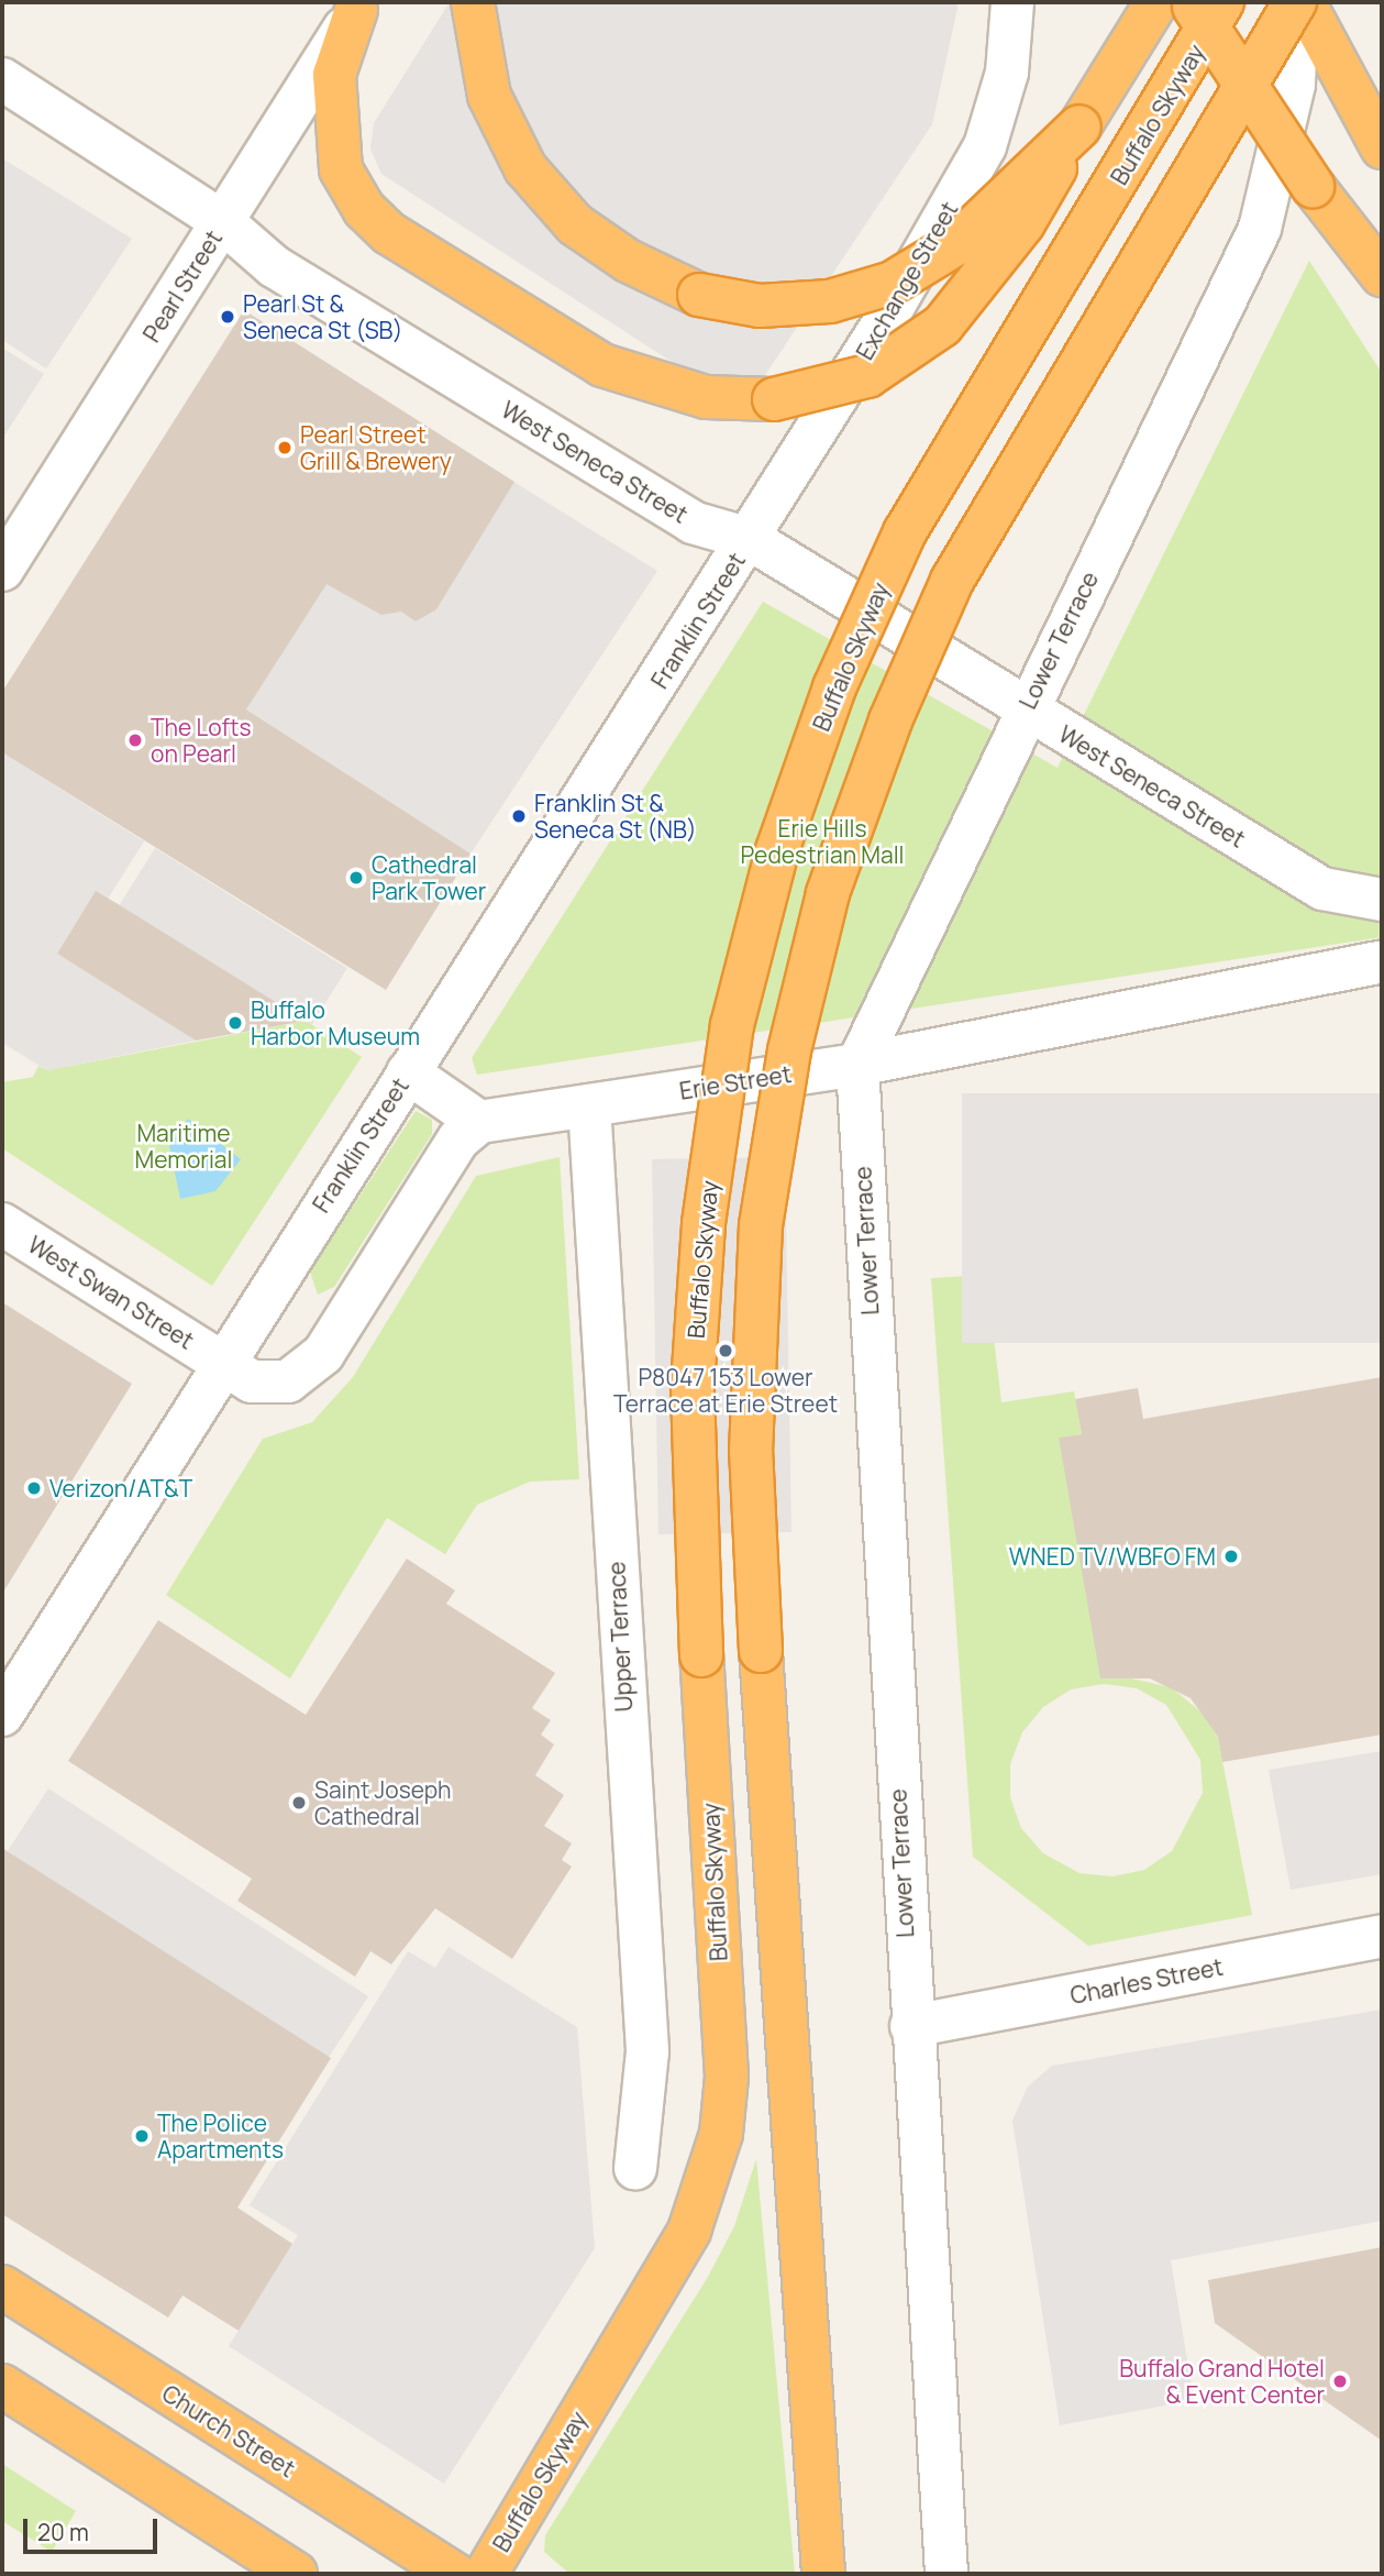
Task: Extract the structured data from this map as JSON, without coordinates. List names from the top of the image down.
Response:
{
  "streets": {
    "highway": ["Buffalo Skyway", "Church Street"],
    "street": [
      "Exchange Street",
      "Pearl Street",
      "West Seneca Street",
      "Franklin Street",
      "Lower Terrace",
      "Erie Street",
      "West Swan Street",
      "Upper Terrace",
      "Charles Street"
    ]
  },
  "crossings": [
    ["Exchange Street", "West Seneca Street"],
    ["Exchange Street", "Franklin Street"],
    ["Pearl Street", "West Seneca Street"],
    ["West Seneca Street", "Franklin Street"],
    ["West Seneca Street", "Lower Terrace"],
    ["Franklin Street", "West Swan Street"],
    ["Lower Terrace", "Erie Street"],
    ["Lower Terrace", "Charles Street"],
    ["Erie Street", "Upper Terrace"]
  ],
  "parks": ["Erie Hills Pedestrian Mall", "Maritime Memorial"],
  "places": [
    "Pearl St & Seneca St (SB)",
    "Pearl Street Grill & Brewery",
    "The Lofts on Pearl",
    "Franklin St & Seneca St (NB)",
    "Cathedral Park Tower",
    "Buffalo Harbor Museum",
    "P8047 153 Lower Terrace at Erie Street",
    "Verizon/AT&T",
    "WNED TV/WBFO FM",
    "Saint Joseph Cathedral",
    "The Police Apartments",
    "Buffalo Grand Hotel & Event Center"
  ],
  "scale_bar": "20 m"
}
